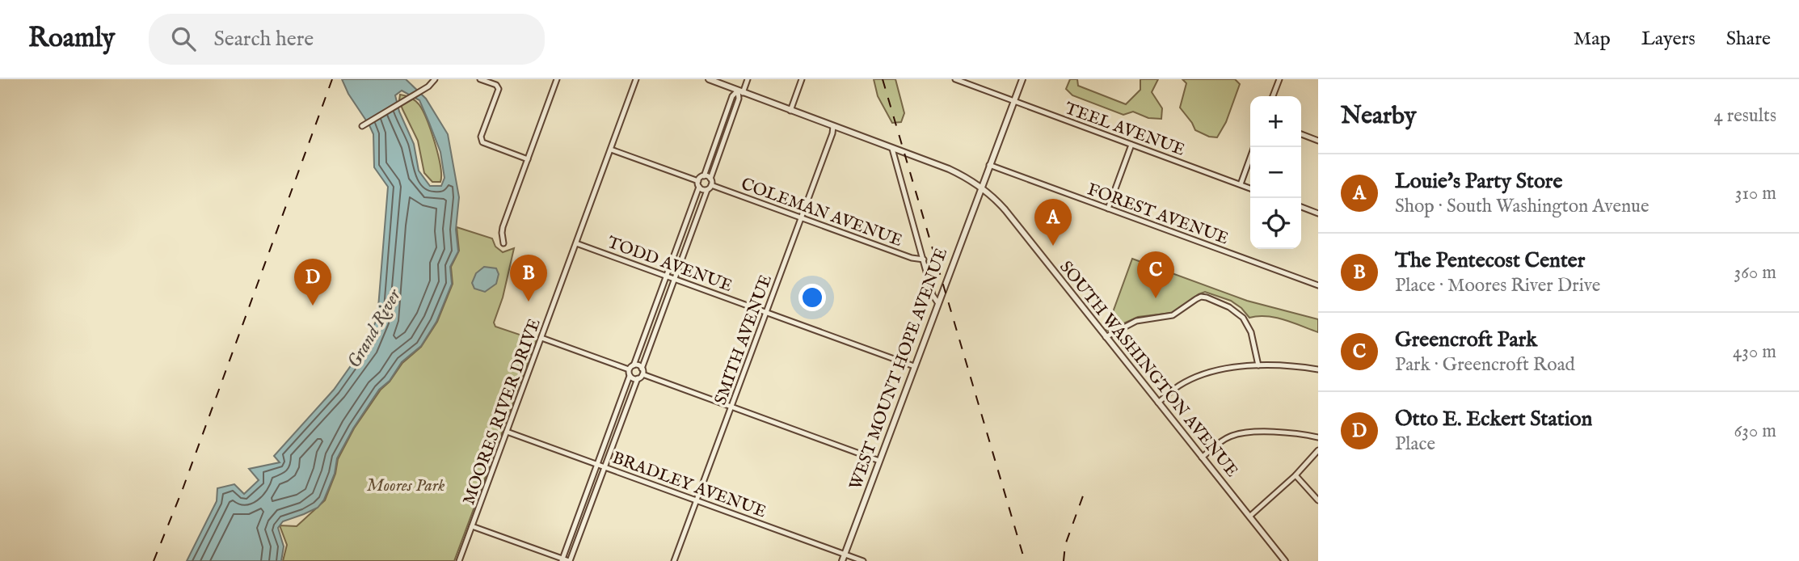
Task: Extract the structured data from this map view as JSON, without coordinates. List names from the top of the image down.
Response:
{
  "streets": {
    "street": [
      "TEEL AVENUE",
      "COLEMAN AVENUE",
      "FOREST AVENUE",
      "TODD AVENUE",
      "SMITH AVENUE",
      "WEST MOUNT HOPE AVENUE",
      "SOUTH WASHINGTON AVENUE",
      "MOORES RIVER DRIVE",
      "BRADLEY AVENUE"
    ]
  },
  "crossings": [
    ["TEEL AVENUE", "WEST MOUNT HOPE AVENUE"],
    ["COLEMAN AVENUE", "SMITH AVENUE"],
    ["FOREST AVENUE", "WEST MOUNT HOPE AVENUE"],
    ["TODD AVENUE", "SMITH AVENUE"],
    ["TODD AVENUE", "WEST MOUNT HOPE AVENUE"],
    ["TODD AVENUE", "MOORES RIVER DRIVE"],
    ["SMITH AVENUE", "SOUTH WASHINGTON AVENUE"],
    ["SMITH AVENUE", "BRADLEY AVENUE"],
    ["WEST MOUNT HOPE AVENUE", "SOUTH WASHINGTON AVENUE"],
    ["WEST MOUNT HOPE AVENUE", "BRADLEY AVENUE"],
    ["MOORES RIVER DRIVE", "BRADLEY AVENUE"]
  ],
  "water": ["Grand River"],
  "parks": ["Moores Park"],
  "page": {
    "header": "Roamly",
    "search": "Search here",
    "nav": ["Map", "Layers", "Share"],
    "heading": ["Nearby", "4 results"],
    "map_buttons": ["+", "−"],
    "list": [
      {
        "mark": "A",
        "name": "Louie's Party Store",
        "note": "Shop · South Washington Avenue",
        "value": "310 m"
      },
      {
        "mark": "B",
        "name": "The Pentecost Center",
        "note": "Place · Moores River Drive",
        "value": "360 m"
      },
      {
        "mark": "C",
        "name": "Greencroft Park",
        "note": "Park · Greencroft Road",
        "value": "430 m"
      },
      {
        "mark": "D",
        "name": "Otto E. Eckert Station",
        "note": "Place",
        "value": "630 m"
      }
    ],
    "pins": [
      "A",
      "C",
      "B",
      "D"
    ]
  }
}
